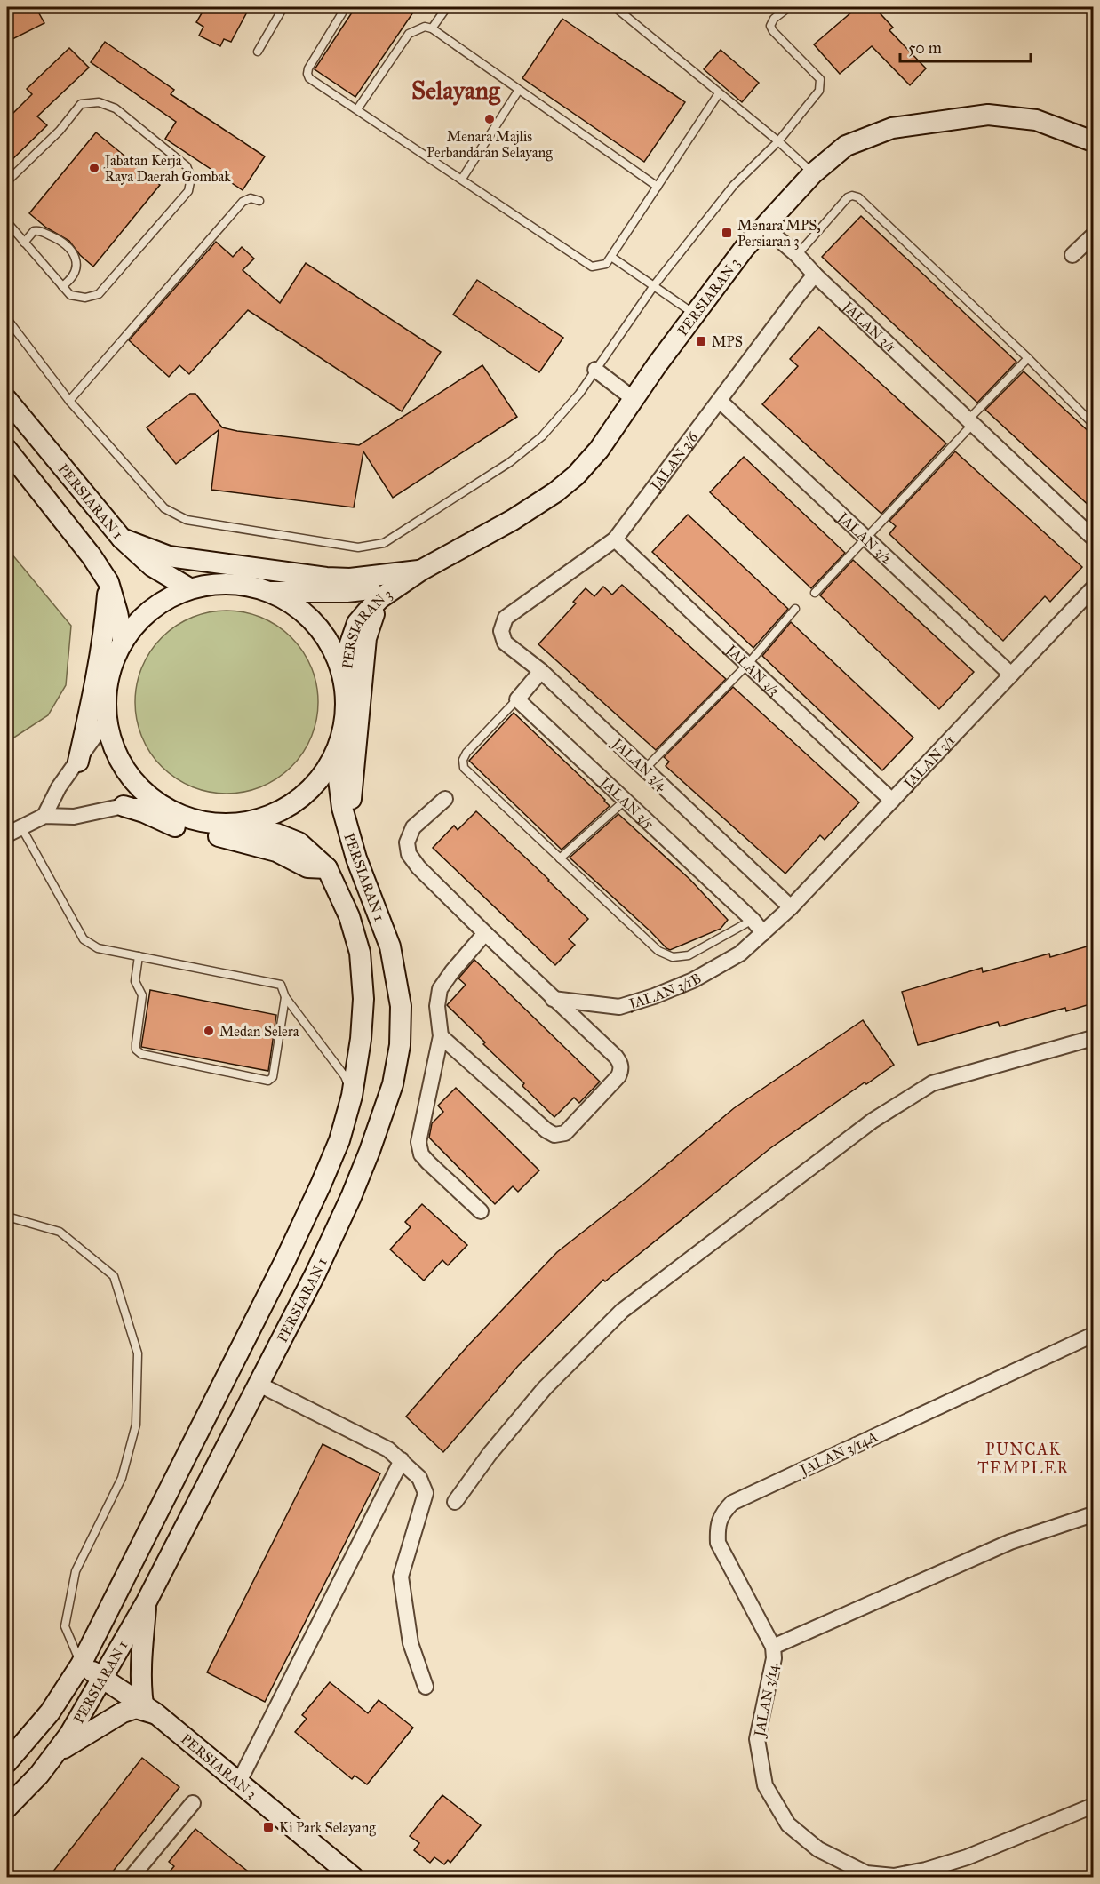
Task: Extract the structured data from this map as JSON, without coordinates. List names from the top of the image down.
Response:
{
  "streets": {
    "main road": ["PERSIARAN 3", "PERSIARAN 1"],
    "street": [
      "JALAN 3/1",
      "JALAN 3/6",
      "JALAN 3/2",
      "JALAN 3/3",
      "JALAN 3/4",
      "JALAN 3/5",
      "JALAN 3/1B",
      "JALAN 3/14A",
      "JALAN 3/14"
    ]
  },
  "crossings": [
    ["PERSIARAN 3", "JALAN 3/1"],
    ["PERSIARAN 3", "PERSIARAN 1"],
    ["JALAN 3/1", "JALAN 3/6"],
    ["JALAN 3/1", "JALAN 3/2"],
    ["JALAN 3/1", "JALAN 3/3"],
    ["JALAN 3/1", "JALAN 3/4"],
    ["JALAN 3/1", "JALAN 3/5"],
    ["JALAN 3/1", "JALAN 3/1B"],
    ["JALAN 3/6", "JALAN 3/2"],
    ["JALAN 3/6", "JALAN 3/3"],
    ["JALAN 3/6", "JALAN 3/4"],
    ["JALAN 3/5", "JALAN 3/1B"],
    ["JALAN 3/14A", "JALAN 3/14"]
  ],
  "districts": ["Selayang", "PUNCAK TEMPLER"],
  "places": {
    "other": ["Menara Majlis Perbandaran Selayang", "Jabatan Kerja Raya Daerah Gombak", "Medan Selera"],
    "transit": ["Menara MPS, Persiaran 3", "MPS", "Ki Park Selayang"]
  },
  "scale_bar": "50 m"
}
